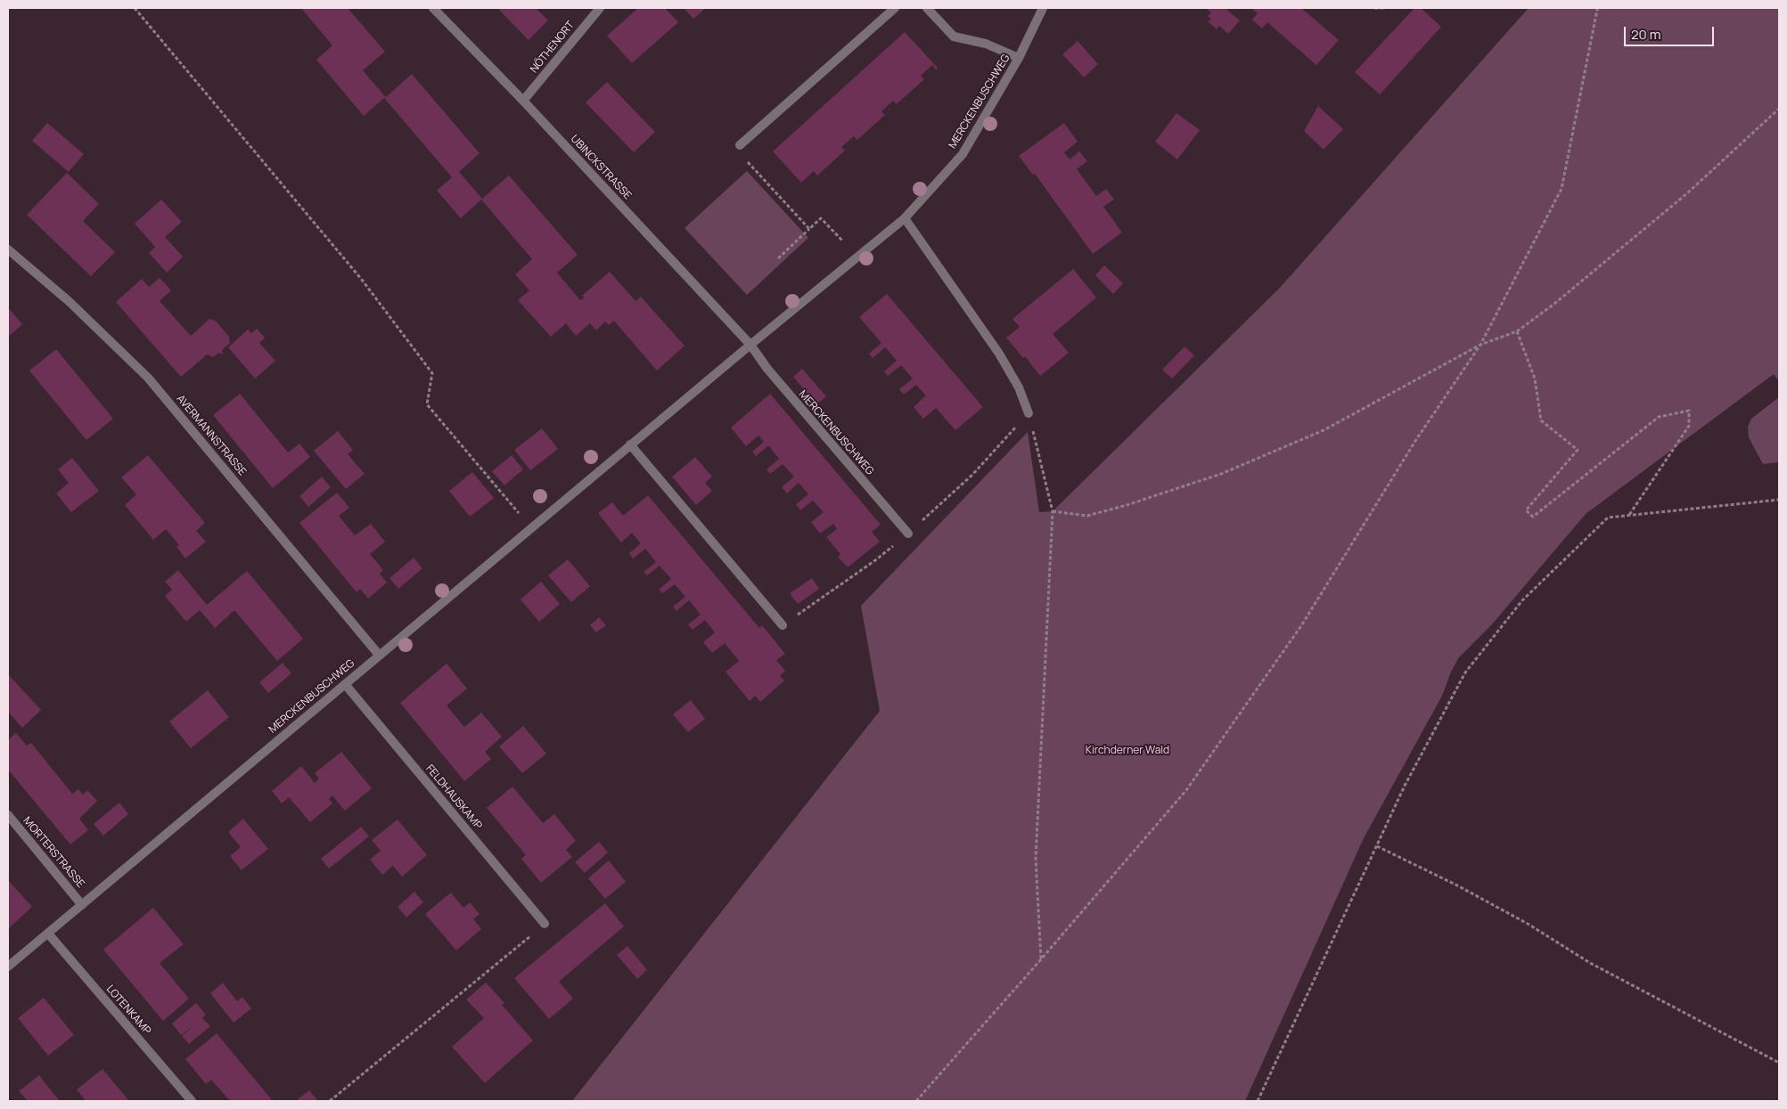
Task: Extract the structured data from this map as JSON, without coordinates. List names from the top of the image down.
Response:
{
  "streets": {
    "street": [
      "NÖTHENORT",
      "MERCKENBUSCHWEG",
      "UBINCKSTRASSE",
      "AVERMANNSTRASSE",
      "FELDHAUSKAMP",
      "MORTERSTRASSE",
      "LOTENKAMP"
    ]
  },
  "crossings": [
    ["NÖTHENORT", "UBINCKSTRASSE"],
    ["MERCKENBUSCHWEG", "UBINCKSTRASSE"],
    ["MERCKENBUSCHWEG", "AVERMANNSTRASSE"],
    ["MERCKENBUSCHWEG", "FELDHAUSKAMP"],
    ["MERCKENBUSCHWEG", "MORTERSTRASSE"],
    ["MERCKENBUSCHWEG", "LOTENKAMP"]
  ],
  "parks": ["Kirchderner Wald"],
  "scale_bar": "20 m"
}
